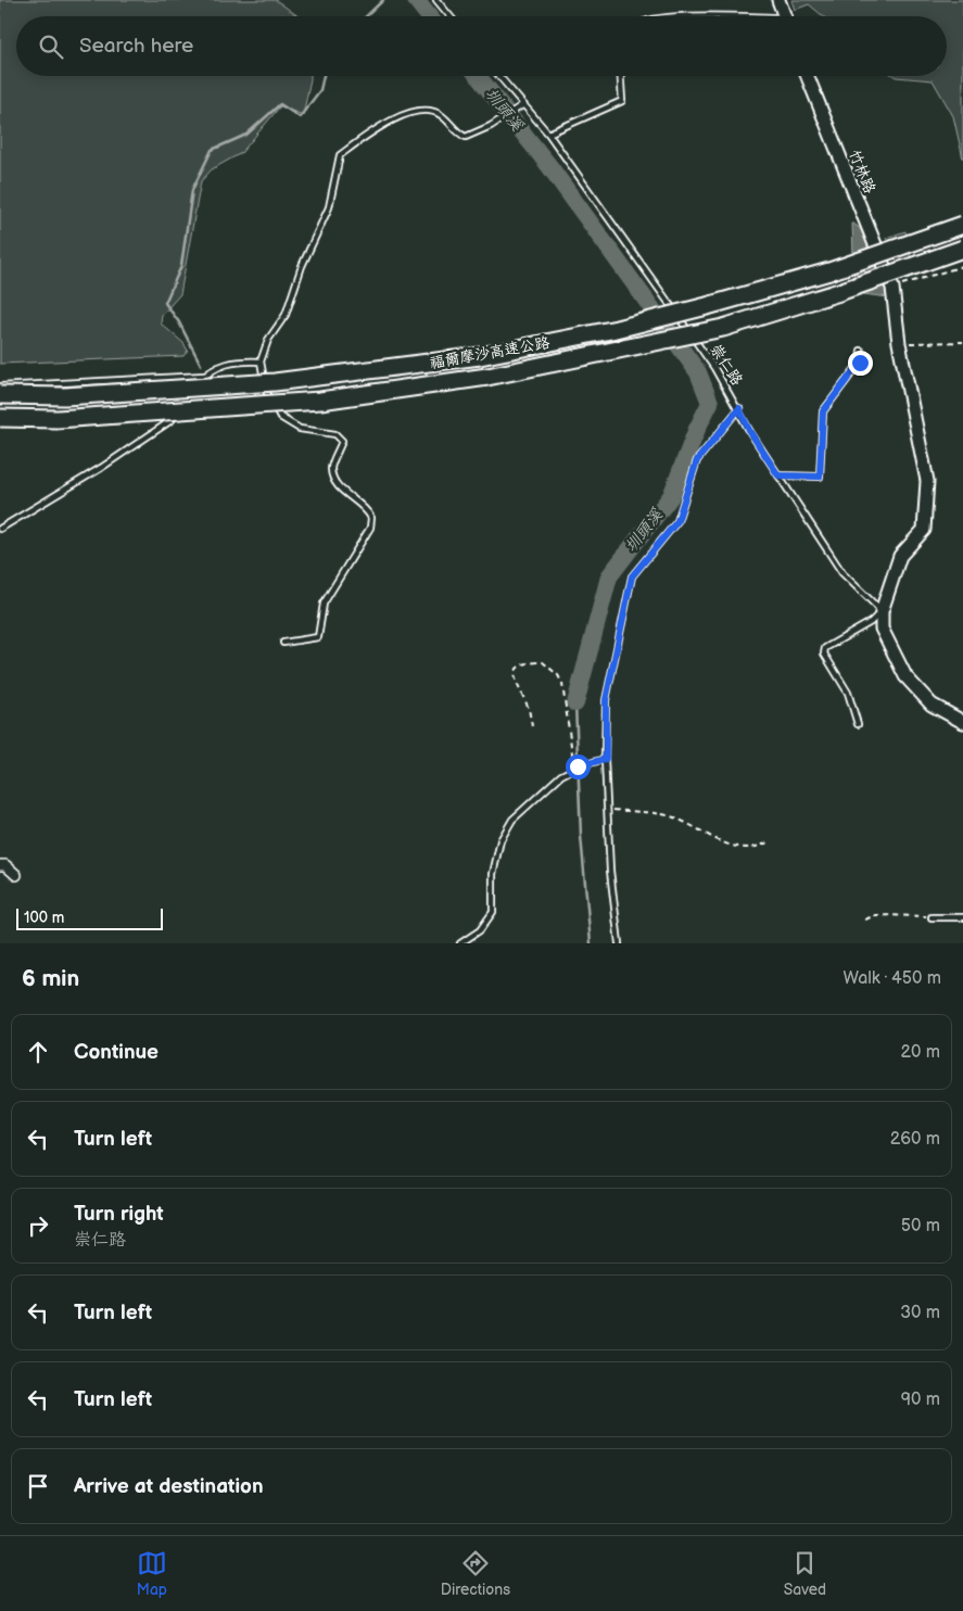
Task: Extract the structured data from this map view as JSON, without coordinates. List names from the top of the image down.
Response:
{
  "streets": {
    "highway": ["福爾摩沙高速公路"],
    "street": ["竹林路"],
    "lane": ["崇仁路"]
  },
  "crossings": [
    ["竹林路", "崇仁路"]
  ],
  "water": ["圳頭溪"],
  "scale_bar": "100 m",
  "page": {
    "search": "Search here",
    "scale": "100 m",
    "heading": ["6 min", "Walk · 450 m"],
    "list": [
      ["Continue", "20 m"],
      ["Turn left", "260 m"],
      ["Turn right", "崇仁路", "50 m"],
      ["Turn left", "30 m"],
      ["Turn left", "90 m"],
      "Arrive at destination"
    ],
    "nav": ["Map", "Directions", "Saved"]
  }
}
